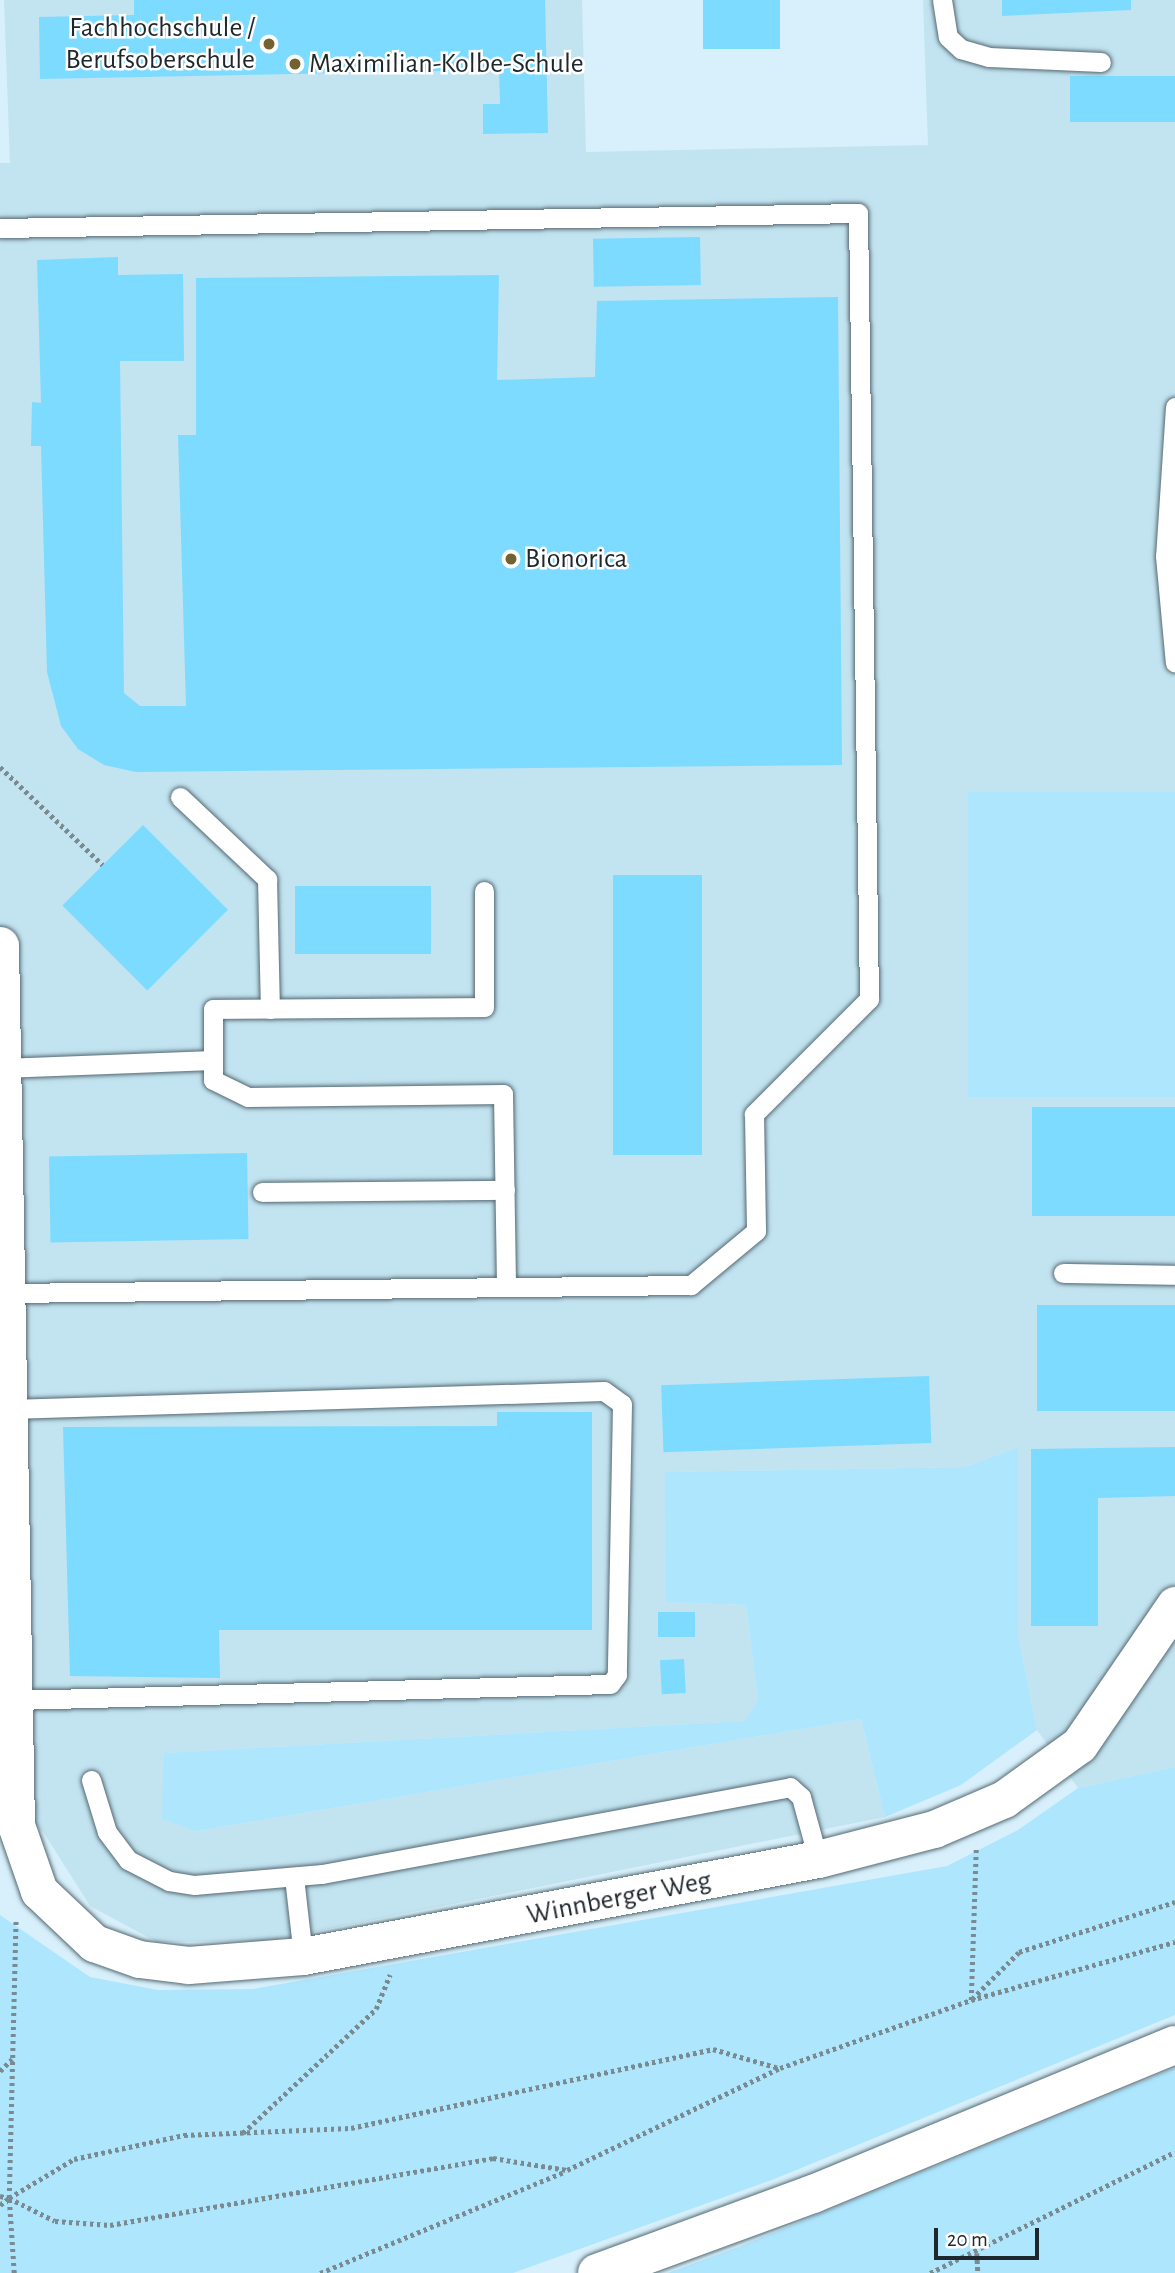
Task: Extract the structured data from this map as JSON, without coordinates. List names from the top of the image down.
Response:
{
  "streets": {
    "street": ["Winnberger Weg"]
  },
  "places": ["Fachhochschule / Berufsoberschule", "Maximilian-Kolbe-Schule", "Bionorica"],
  "scale_bar": "20 m"
}
